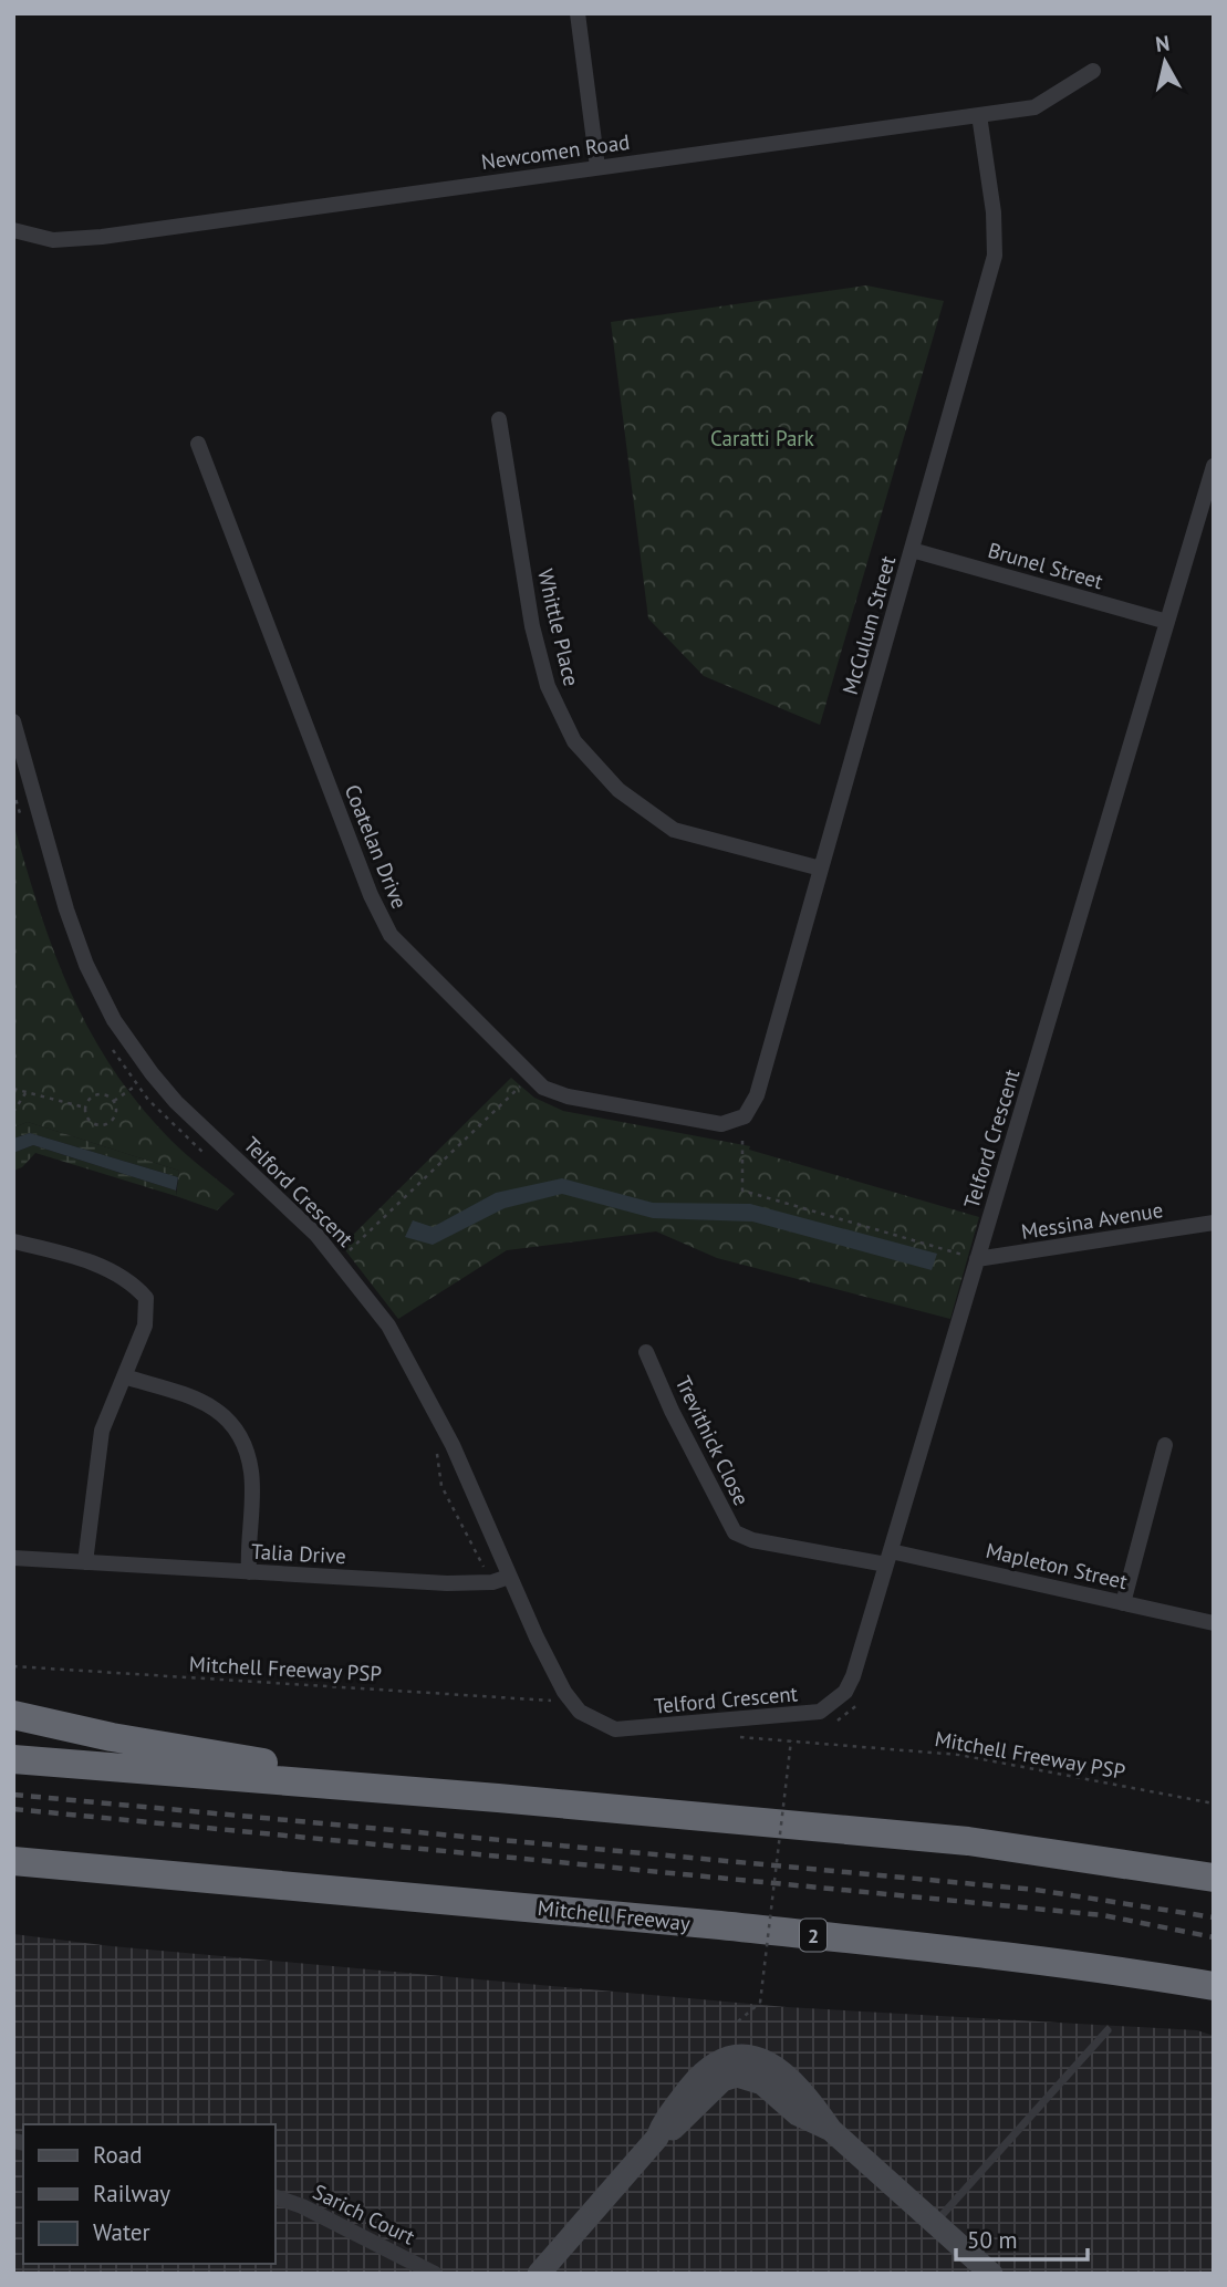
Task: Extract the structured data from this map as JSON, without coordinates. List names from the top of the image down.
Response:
{
  "streets": {
    "highway": ["Mitchell Freeway", "2"],
    "street": [
      "Newcomen Road",
      "Brunel Street",
      "McCulum Street",
      "Whittle Place",
      "Coatelan Drive",
      "Telford Crescent",
      "Messina Avenue",
      "Trevithick Close",
      "Talia Drive",
      "Mapleton Street",
      "Sarich Court"
    ],
    "path": ["Mitchell Freeway PSP"]
  },
  "crossings": [
    ["Newcomen Road", "McCulum Street"],
    ["Brunel Street", "McCulum Street"],
    ["Brunel Street", "Telford Crescent"],
    ["McCulum Street", "Whittle Place"],
    ["McCulum Street", "Coatelan Drive"],
    ["Telford Crescent", "Messina Avenue"],
    ["Telford Crescent", "Trevithick Close"],
    ["Telford Crescent", "Talia Drive"],
    ["Telford Crescent", "Mapleton Street"],
    ["Trevithick Close", "Mapleton Street"]
  ],
  "parks": ["Caratti Park"],
  "legend": ["Road", "Railway", "Water"],
  "scale_bar": "50 m",
  "north": "top"
}
